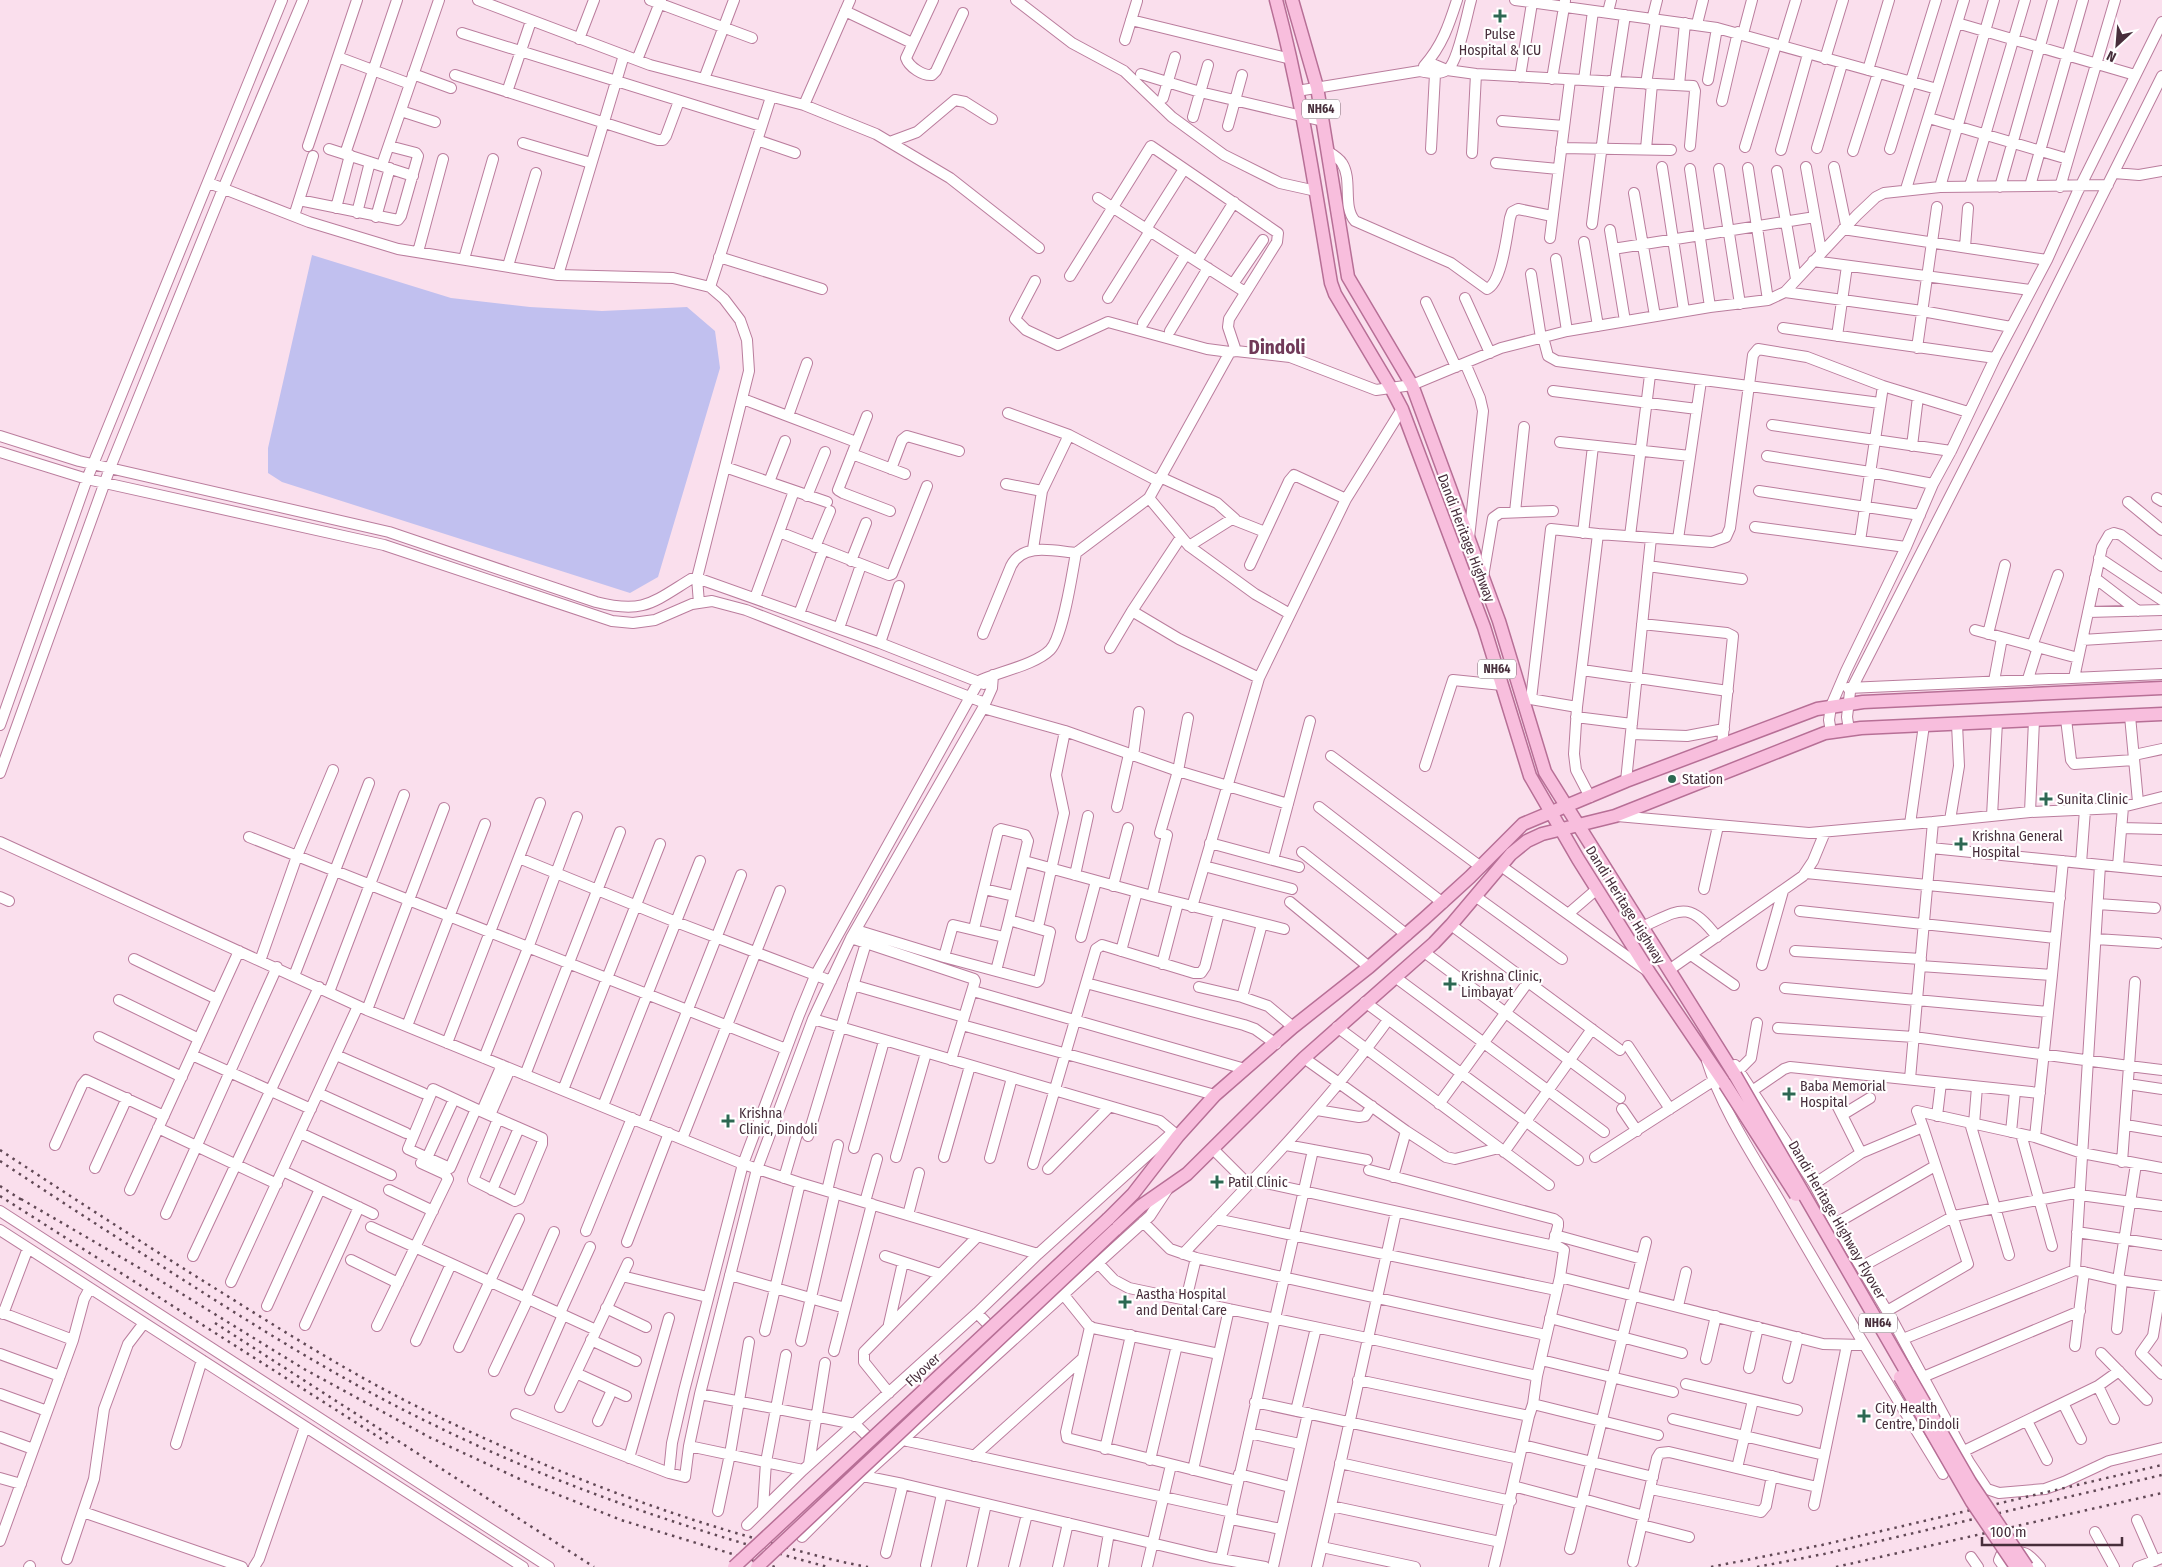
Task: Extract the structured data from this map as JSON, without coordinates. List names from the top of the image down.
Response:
{
  "streets": {
    "main road": [
      "NH64",
      "Dandi Heritage Highway",
      "Dandi Heritage Highway Flyover",
      "Flyover"
    ]
  },
  "crossings": [
    ["NH64", "Dandi Heritage Highway Flyover"],
    ["NH64", "Flyover"],
    ["Dandi Heritage Highway", "Dandi Heritage Highway Flyover"],
    ["Dandi Heritage Highway", "Flyover"]
  ],
  "districts": ["Dindoli"],
  "places": {
    "health": [
      "Pulse Hospital & ICU",
      "Sunita Clinic",
      "Krishna General Hospital",
      "Krishna Clinic, Limbayat",
      "Baba Memorial Hospital",
      "Krishna Clinic, Dindoli",
      "Patil Clinic",
      "Aastha Hospital and Dental Care",
      "City Health Centre, Dindoli"
    ],
    "other": ["Station"]
  },
  "scale_bar": "100 m",
  "north": "bottom left"
}
